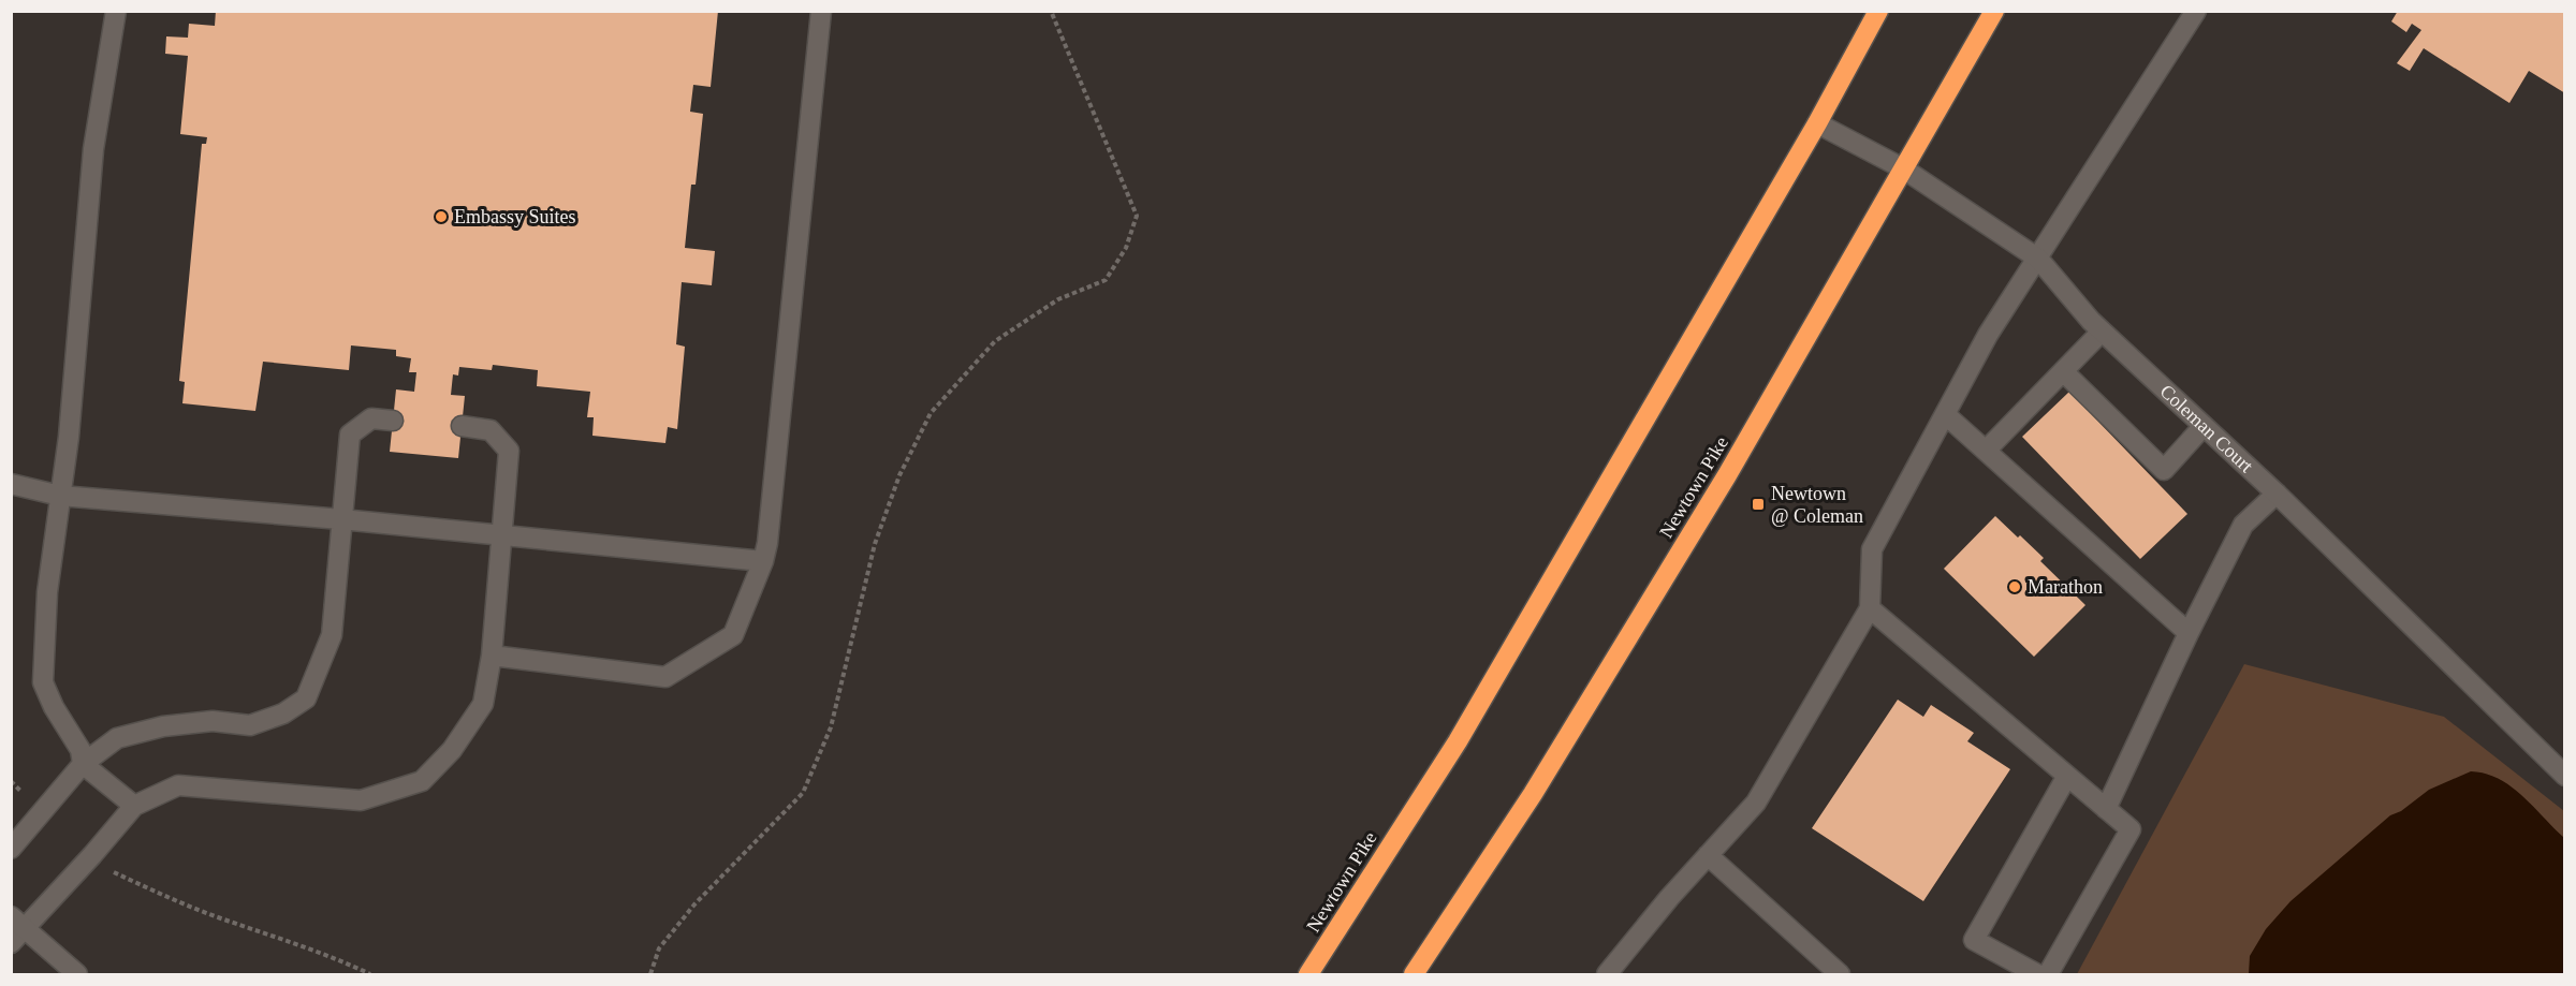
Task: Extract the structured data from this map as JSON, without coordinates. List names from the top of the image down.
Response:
{
  "streets": {
    "highway": ["Newtown Pike"],
    "street": ["Coleman Court"]
  },
  "crossings": [
    ["Coleman Court", "Newtown Pike"]
  ],
  "places": {
    "other": ["Embassy Suites", "Marathon"],
    "transit": ["Newtown @ Coleman"]
  }
}
